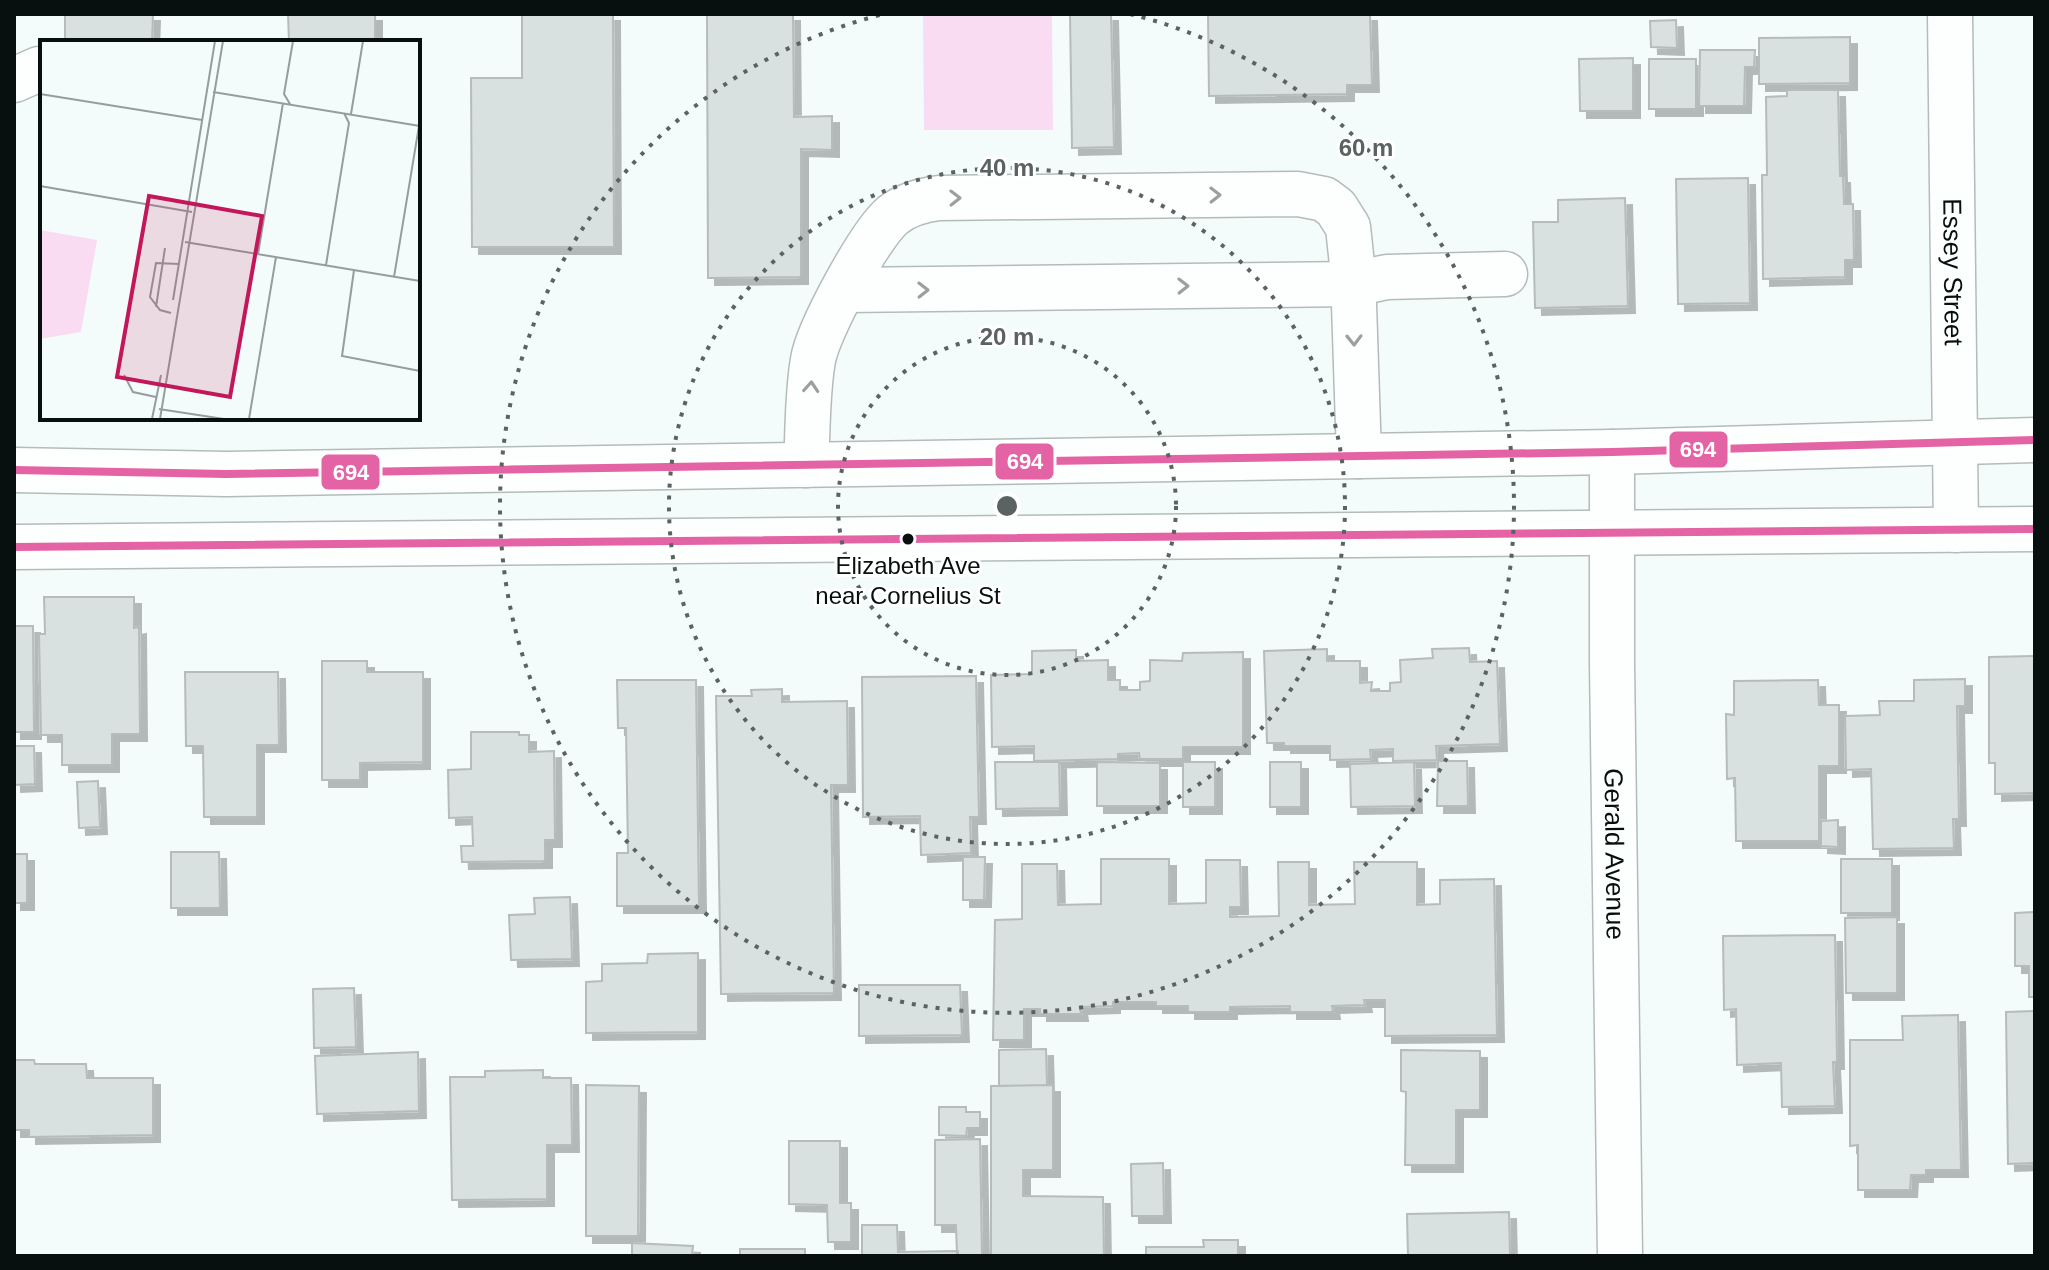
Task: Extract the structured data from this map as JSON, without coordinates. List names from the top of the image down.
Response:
{
  "streets": {
    "main road": ["Essey Street", "Gerald Avenue"]
  },
  "places": ["Elizabeth Ave near Cornelius St"],
  "lines": ["transit line 694"],
  "rings": ["60 m", "40 m", "20 m"]
}
